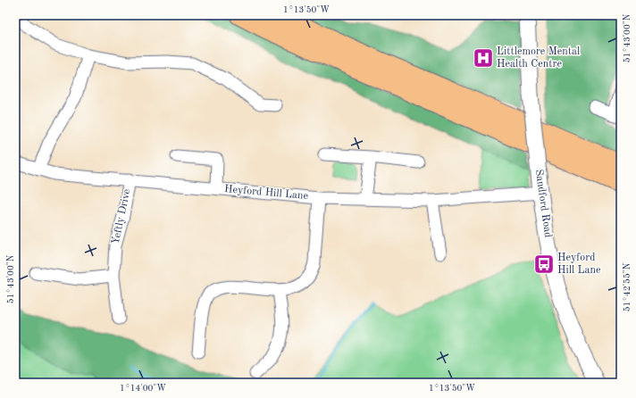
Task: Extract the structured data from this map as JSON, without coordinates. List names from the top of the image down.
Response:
{
  "streets": {
    "street": ["Heyford Hill Lane", "Sandford Road", "Yeftly Drive"]
  },
  "crossings": [
    ["Heyford Hill Lane", "Sandford Road"],
    ["Heyford Hill Lane", "Yeftly Drive"]
  ],
  "places": {
    "hospital": ["Littlemore Mental Health Centre"],
    "bus stop": ["Heyford Hill Lane"]
  },
  "coordinates": [
    "1°13'50\"W",
    "51°43'00\"N",
    "51°42'55\"N",
    "1°14'00\"W"
  ]
}
